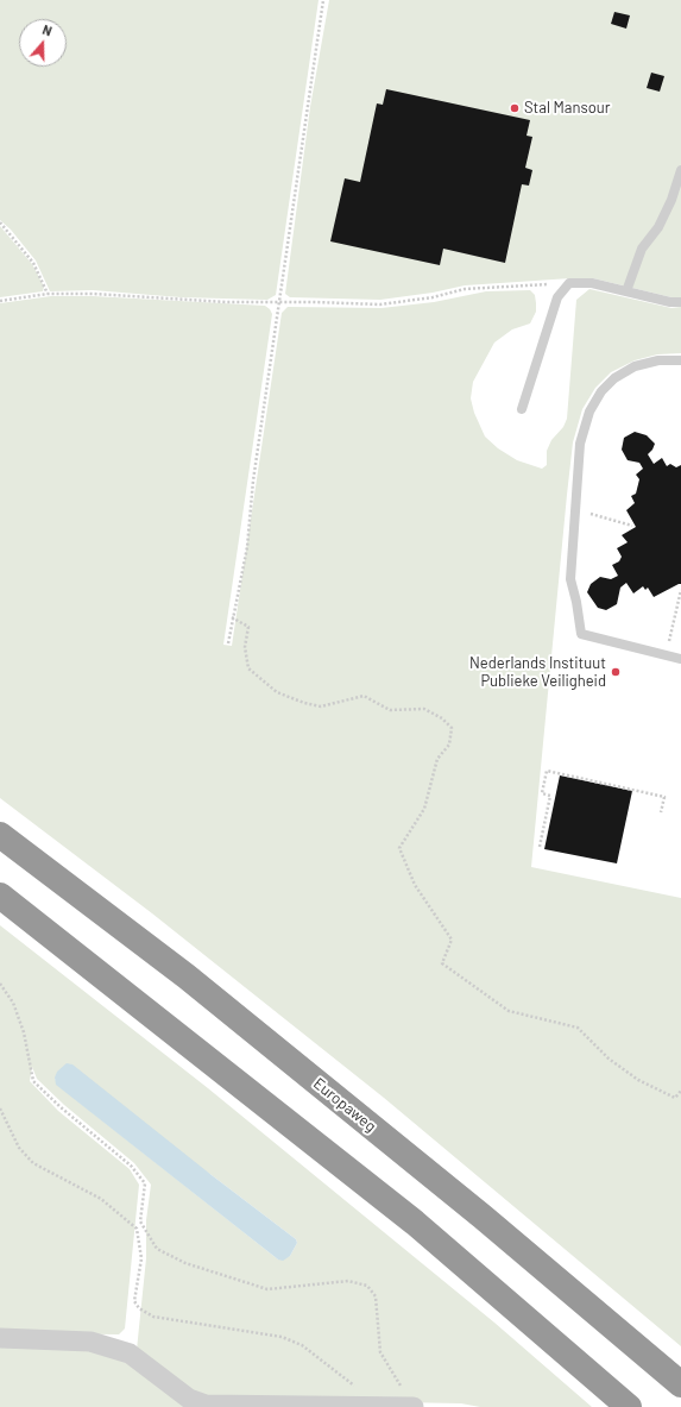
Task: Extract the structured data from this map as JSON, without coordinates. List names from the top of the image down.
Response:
{
  "streets": {
    "highway": ["Europaweg"]
  },
  "places": ["Stal Mansour", "Nederlands Instituut Publieke Veiligheid"],
  "north": "top"
}
